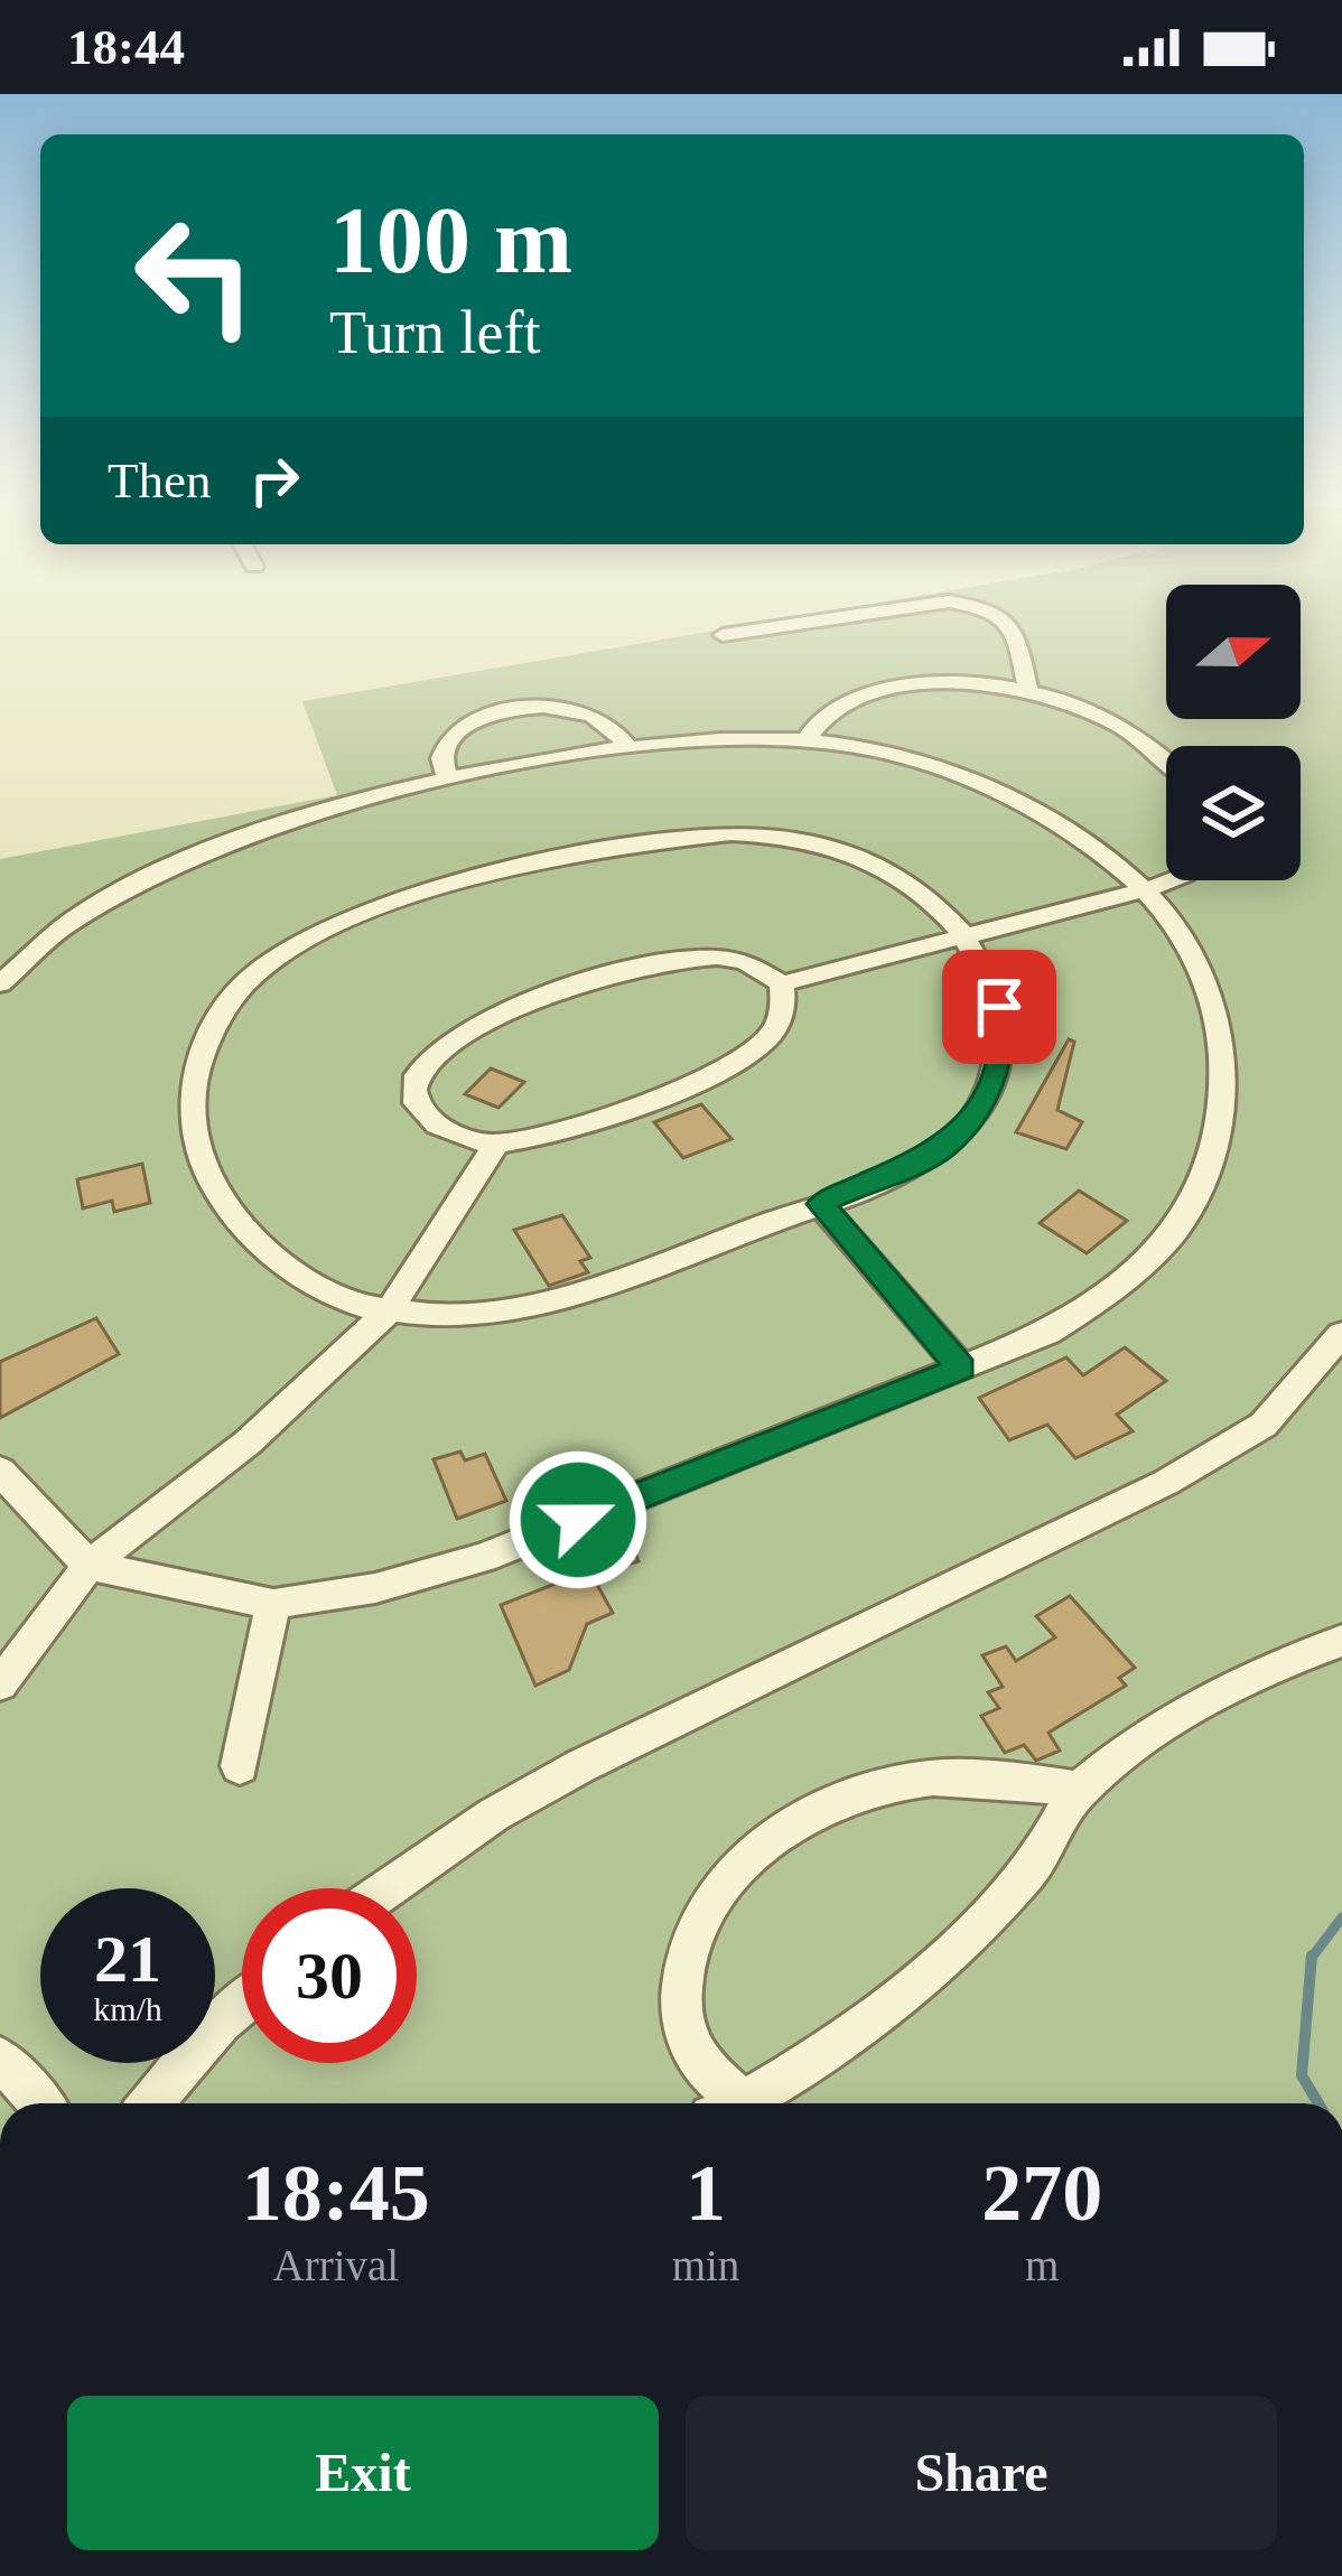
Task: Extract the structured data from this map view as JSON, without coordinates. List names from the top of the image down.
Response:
{
  "north": "right",
  "page": {
    "status": "18:44",
    "turn": ["100 m", "Turn left"],
    "then": "Then",
    "speed": "21 km/h",
    "limit": "30",
    "eta": [
      "18:45",
      "Arrival",
      "1",
      "min",
      "270",
      "m"
    ],
    "buttons": ["Exit", "Share"]
  }
}
